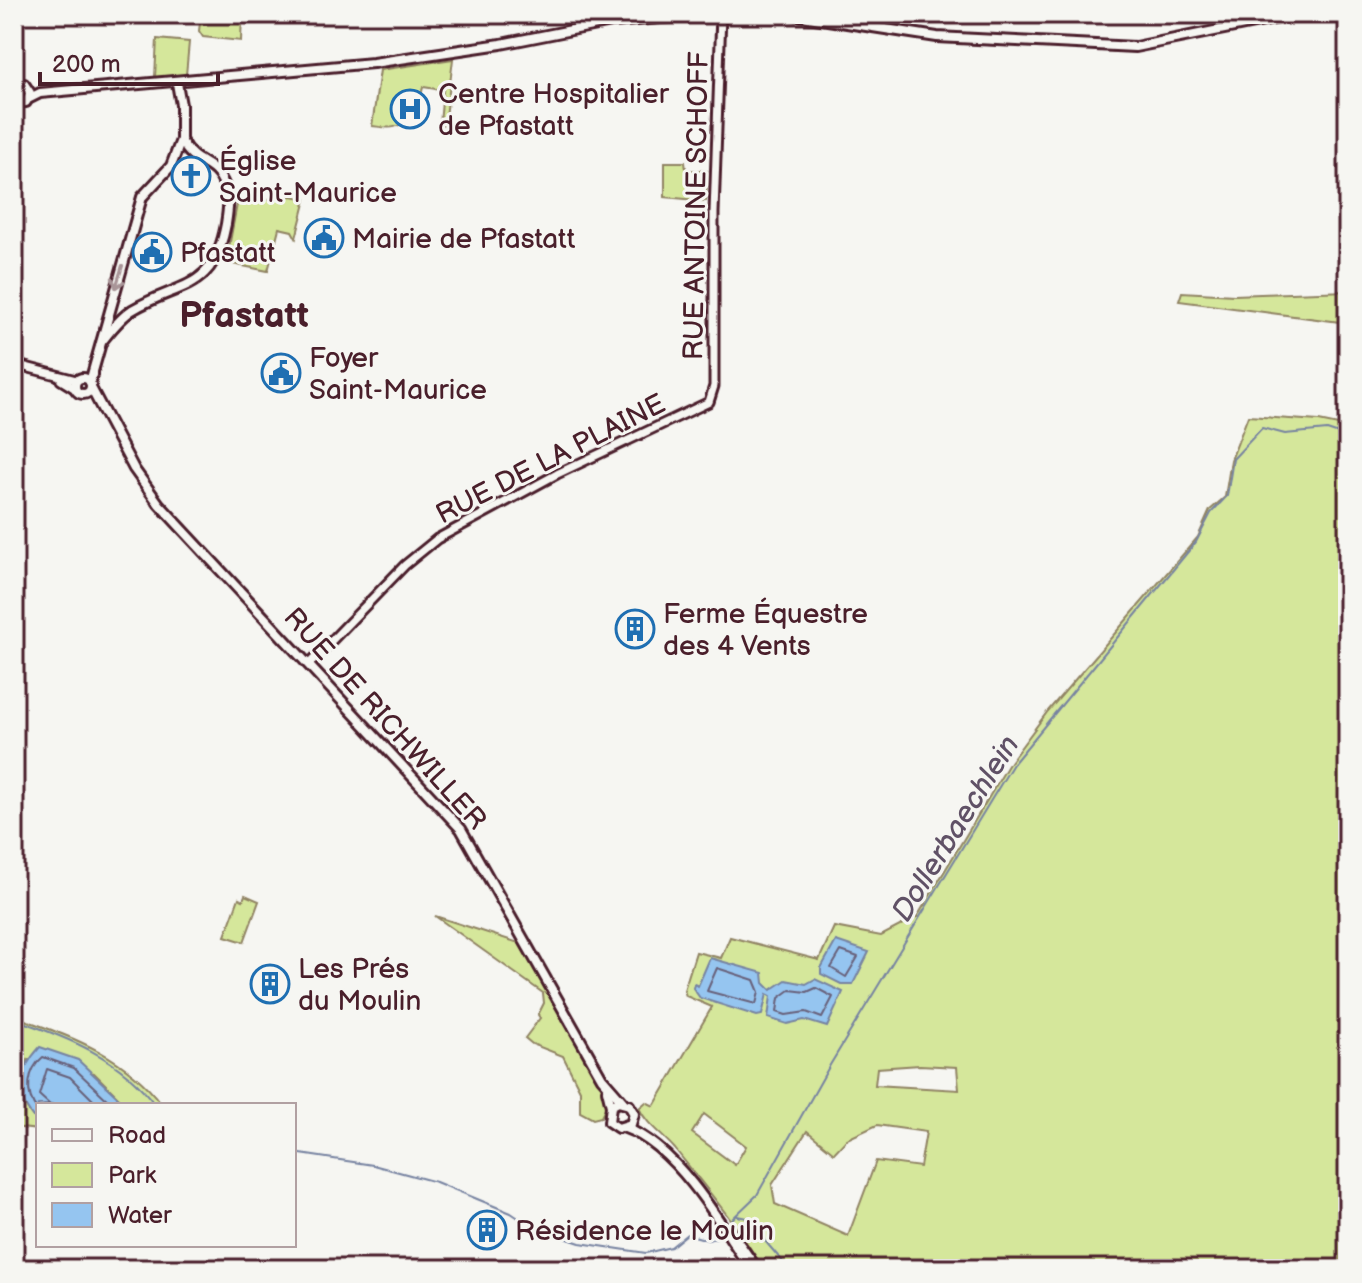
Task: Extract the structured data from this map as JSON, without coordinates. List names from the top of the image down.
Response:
{
  "streets": {
    "main road": ["RUE DE RICHWILLER"],
    "street": ["RUE ANTOINE SCHOFF", "RUE DE LA PLAINE"]
  },
  "crossings": [
    ["RUE ANTOINE SCHOFF", "RUE DE LA PLAINE"],
    ["RUE DE LA PLAINE", "RUE DE RICHWILLER"]
  ],
  "districts": ["Pfastatt"],
  "water": ["Dollerbaechlein"],
  "places": {
    "hospital": ["Centre Hospitalier de Pfastatt"],
    "church": ["Église Saint-Maurice"],
    "public building": ["Mairie de Pfastatt", "Pfastatt", "Foyer Saint-Maurice"],
    "building": ["Ferme Équestre des 4 Vents", "Les Prés du Moulin", "Résidence le Moulin"]
  },
  "legend": ["Road", "Park", "Water"],
  "scale_bar": "200 m"
}
